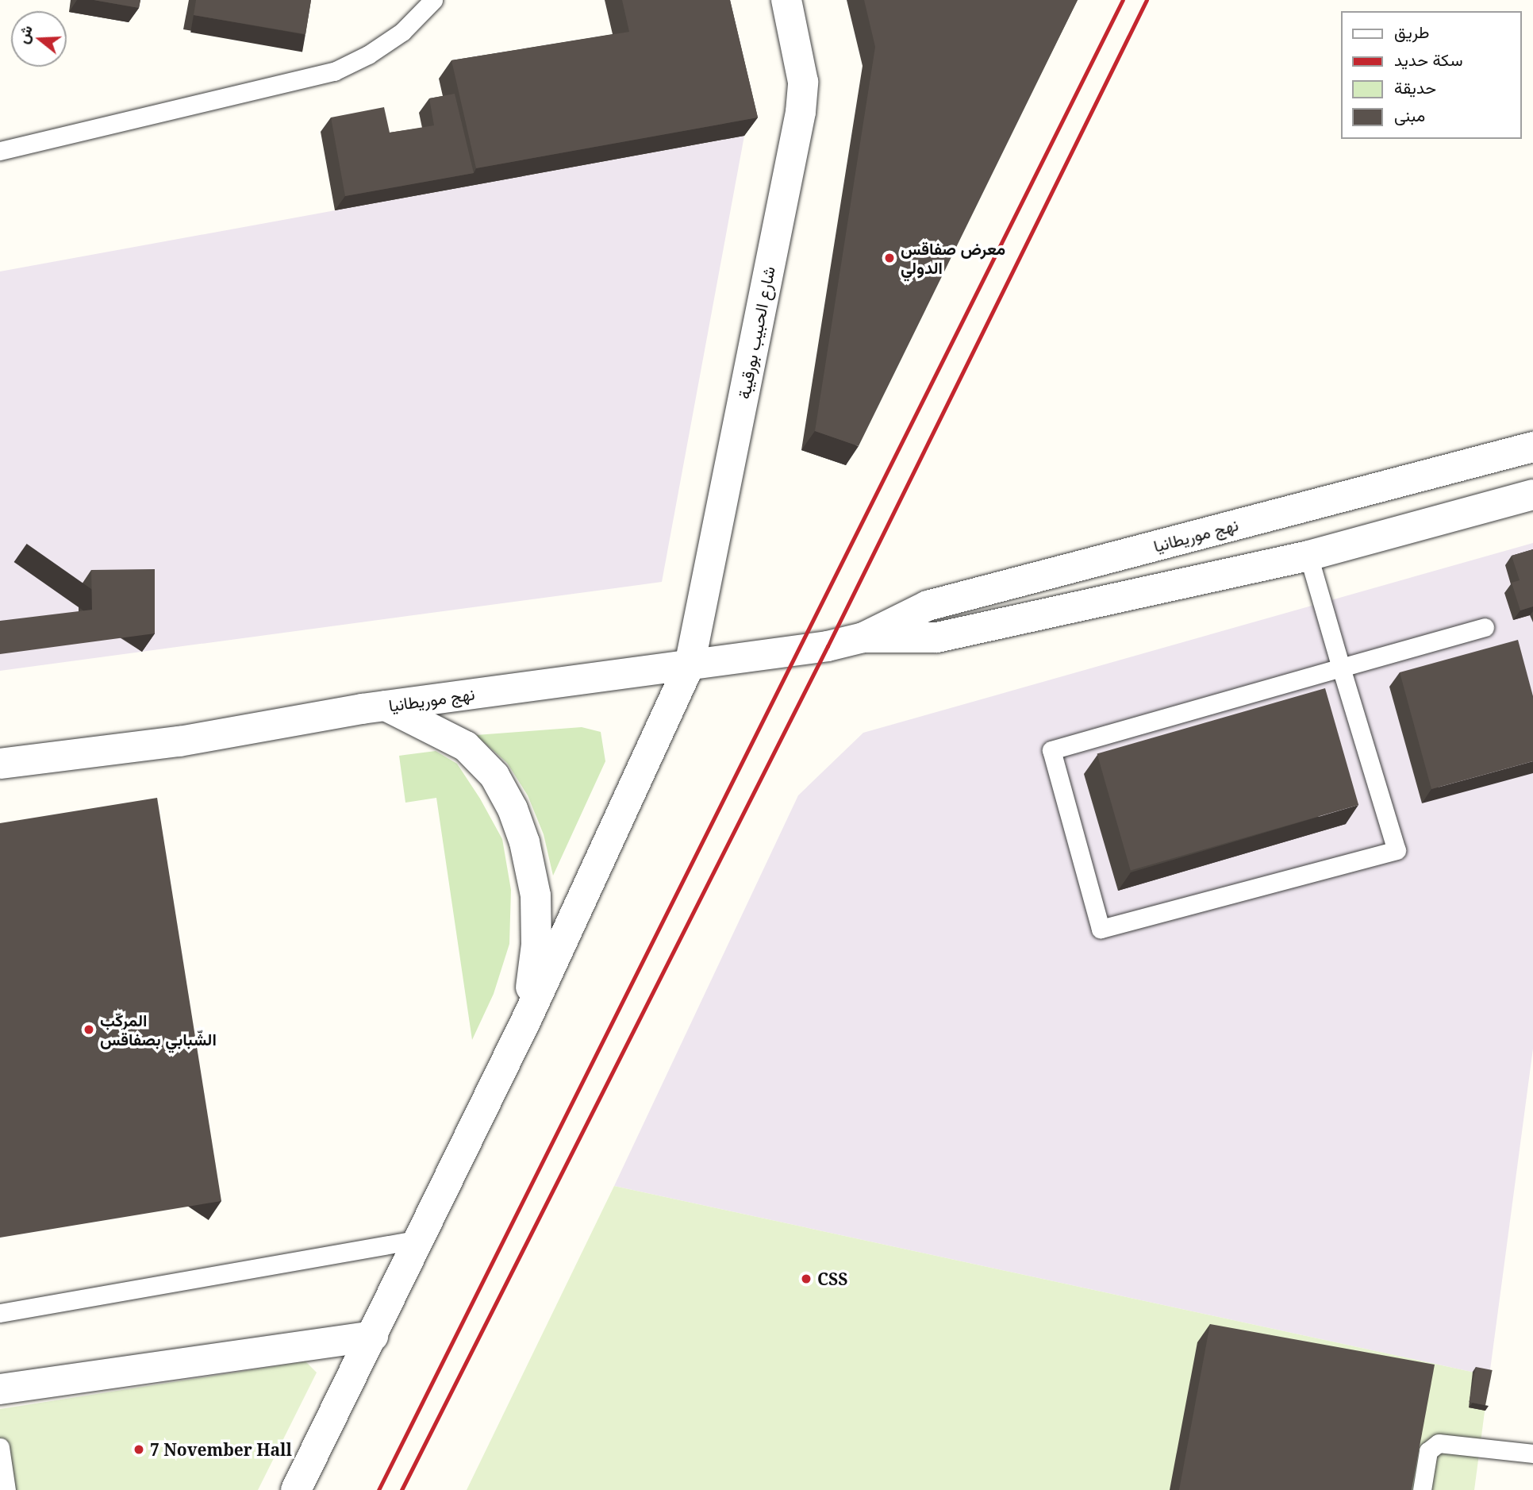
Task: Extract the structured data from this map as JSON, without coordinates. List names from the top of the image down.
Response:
{
  "streets": {
    "street": ["شارع الحبيب بورقيبة", "نهج موريطانيا"]
  },
  "crossings": [
    ["شارع الحبيب بورقيبة", "نهج موريطانيا"]
  ],
  "places": [
    "معرض صفاقس الدولي",
    "المركّب الشّبابي بصفاقس",
    "CSS",
    "7 November Hall"
  ],
  "legend": [
    "طريق",
    "سكة حديد",
    "حديقة",
    "مبنى"
  ],
  "north": "left"
}
